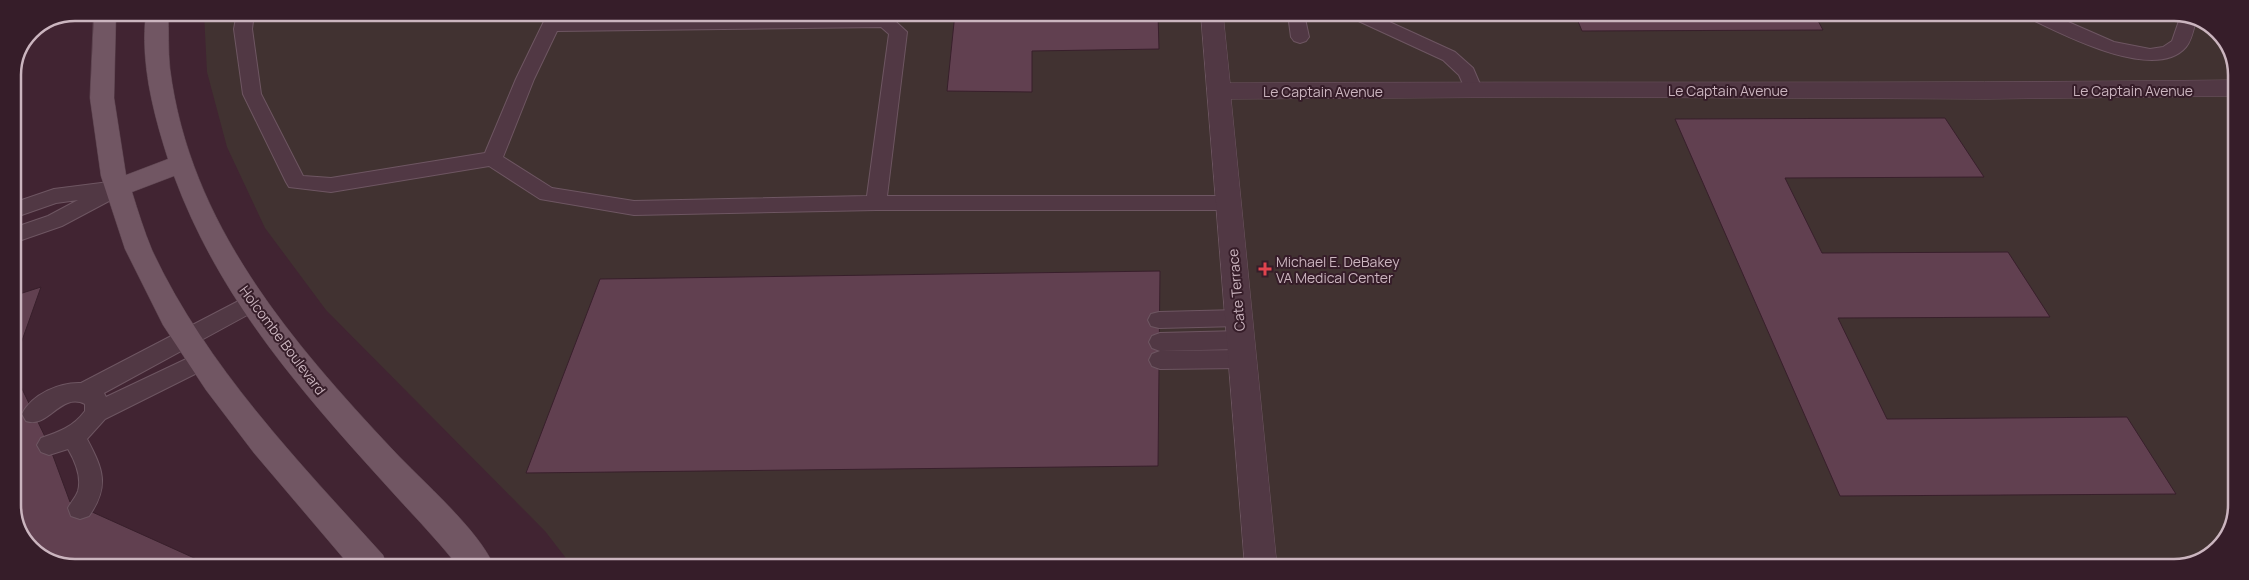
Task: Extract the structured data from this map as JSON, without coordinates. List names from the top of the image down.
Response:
{
  "streets": {
    "main road": ["Holcombe Boulevard"],
    "street": ["Le Captain Avenue", "Cate Terrace"]
  },
  "crossings": [
    ["Le Captain Avenue", "Cate Terrace"]
  ],
  "places": {
    "health": ["Michael E. DeBakey VA Medical Center"]
  }
}
